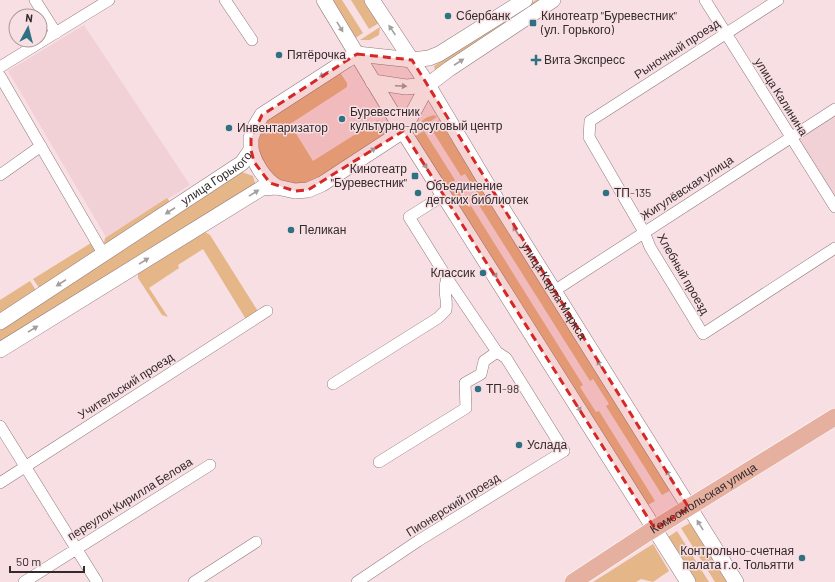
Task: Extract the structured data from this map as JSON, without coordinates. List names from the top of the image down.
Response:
{
  "streets": {
    "main road": ["улица Горького", "улица Карла Маркса", "Комсомольская улица"],
    "street": [
      "Рыночный проезд",
      "улица Калинина",
      "Жигулёвская улица",
      "Хлебный проезд",
      "Учительский проезд",
      "переулок Кирилла Белова",
      "Пионерский проезд"
    ]
  },
  "crossings": [
    ["Рыночный проезд", "улица Калинина"],
    ["Рыночный проезд", "Хлебный проезд"],
    ["улица Калинина", "Жигулёвская улица"],
    ["Жигулёвская улица", "Хлебный проезд"],
    ["Жигулёвская улица", "улица Карла Маркса"],
    ["улица Карла Маркса", "Комсомольская улица"]
  ],
  "places": {
    "other": [
      "Сбербанк",
      "Пятёрочка",
      "Буревестник культурно-досуговый центр",
      "Инвентаризатор",
      "Объединение детских библиотек",
      "ТП-135",
      "Пеликан",
      "Классик",
      "ТП-98",
      "Услада",
      "Контрольно-счетная палата г.о. Тольятти"
    ],
    "transit": ["Кинотеатр \"Буревестник\" (ул. Горького)", "Кинотеатр \"Буревестник\""],
    "health": ["Вита Экспресс"]
  },
  "scale_bar": "50 m",
  "north": "top"
}
